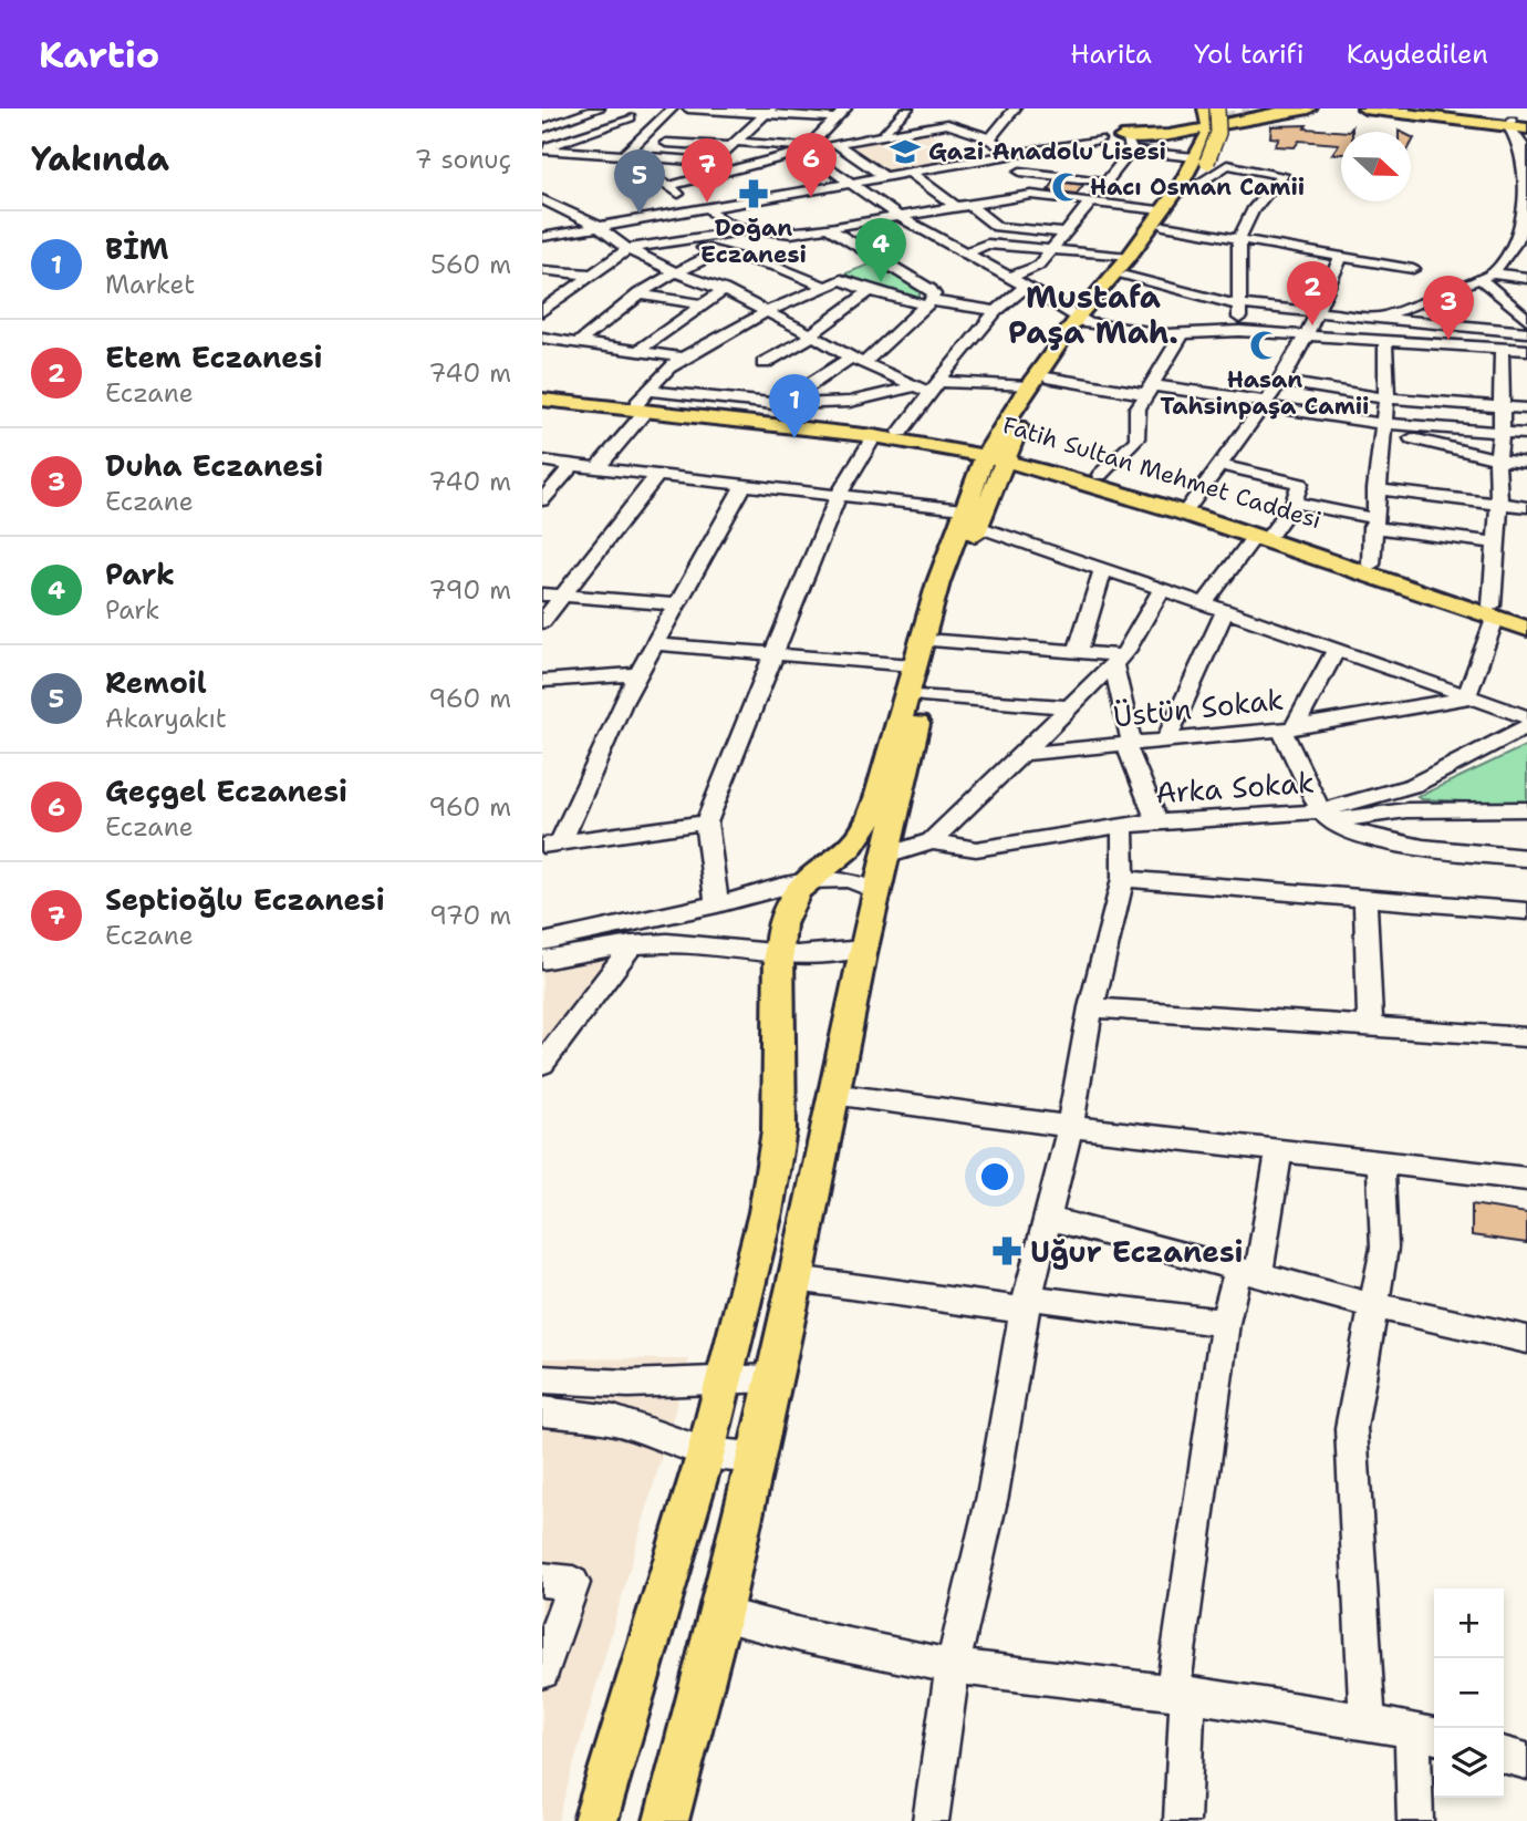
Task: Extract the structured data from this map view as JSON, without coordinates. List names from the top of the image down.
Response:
{
  "streets": {
    "main road": ["Fatih Sultan Mehmet Caddesi"],
    "street": ["Üstün Sokak", "Arka Sokak"]
  },
  "districts": ["Mustafa Paşa Mah."],
  "places": {
    "school or university": ["Gazi Anadolu Lisesi"],
    "mosque": ["Hacı Osman Camii", "Hasan Tahsinpaşa Camii"],
    "pharmacy": ["Doğan Eczanesi", "Uğur Eczanesi"]
  },
  "north": "right",
  "page": {
    "header": "Kartio",
    "nav": ["Harita", "Yol tarifi", "Kaydedilen"],
    "heading": ["Yakında", "7 sonuç"],
    "pins": [
      "6",
      "7",
      "5",
      "4",
      "2",
      "3",
      "1"
    ],
    "list": [
      {
        "mark": "1",
        "name": "BİM",
        "note": "Market",
        "value": "560 m"
      },
      {
        "mark": "2",
        "name": "Etem Eczanesi",
        "note": "Eczane",
        "value": "740 m"
      },
      {
        "mark": "3",
        "name": "Duha Eczanesi",
        "note": "Eczane",
        "value": "740 m"
      },
      {
        "mark": "4",
        "name": "Park",
        "note": "Park",
        "value": "790 m"
      },
      {
        "mark": "5",
        "name": "Remoil",
        "note": "Akaryakıt",
        "value": "960 m"
      },
      {
        "mark": "6",
        "name": "Geçgel Eczanesi",
        "note": "Eczane",
        "value": "960 m"
      },
      {
        "mark": "7",
        "name": "Septioğlu Eczanesi",
        "note": "Eczane",
        "value": "970 m"
      }
    ],
    "map_buttons": ["+", "−"]
  }
}
